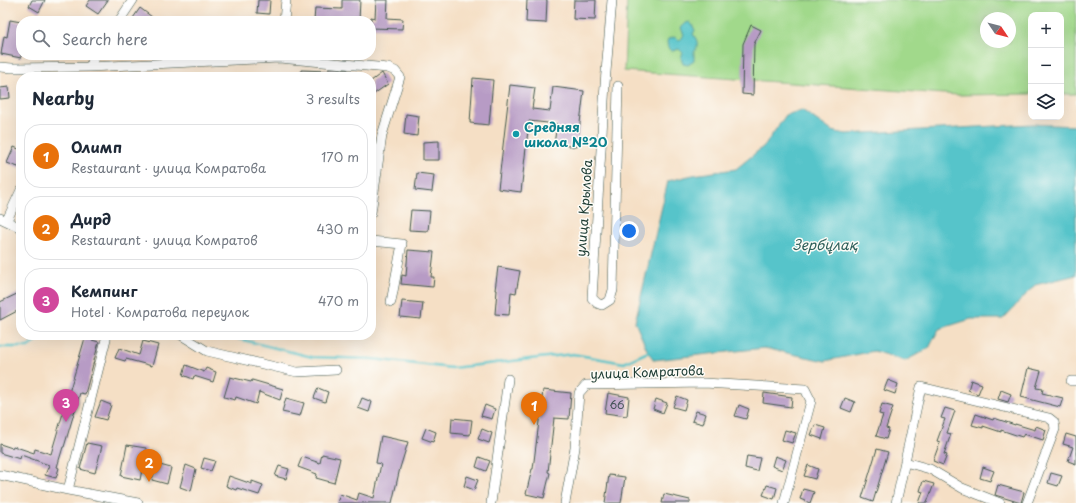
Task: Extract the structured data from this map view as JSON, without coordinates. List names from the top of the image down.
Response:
{
  "streets": {
    "street": ["улица Крылова", "улица Комратова"]
  },
  "water": ["Зербұлақ"],
  "places": ["Средняя школа №20"],
  "house_numbers": ["66"],
  "north": "bottom right",
  "page": {
    "map_buttons": ["+", "−"],
    "search": "Search here",
    "heading": ["Nearby", "3 results"],
    "list": [
      {
        "mark": "1",
        "name": "Олимп",
        "note": "Restaurant · улица Комратова",
        "value": "170 m"
      },
      {
        "mark": "2",
        "name": "Дирд",
        "note": "Restaurant · улица Комратов",
        "value": "430 m"
      },
      {
        "mark": "3",
        "name": "Кемпинг",
        "note": "Hotel · Комратова переулок",
        "value": "470 m"
      }
    ],
    "pins": ["3", "1", "2"]
  }
}
